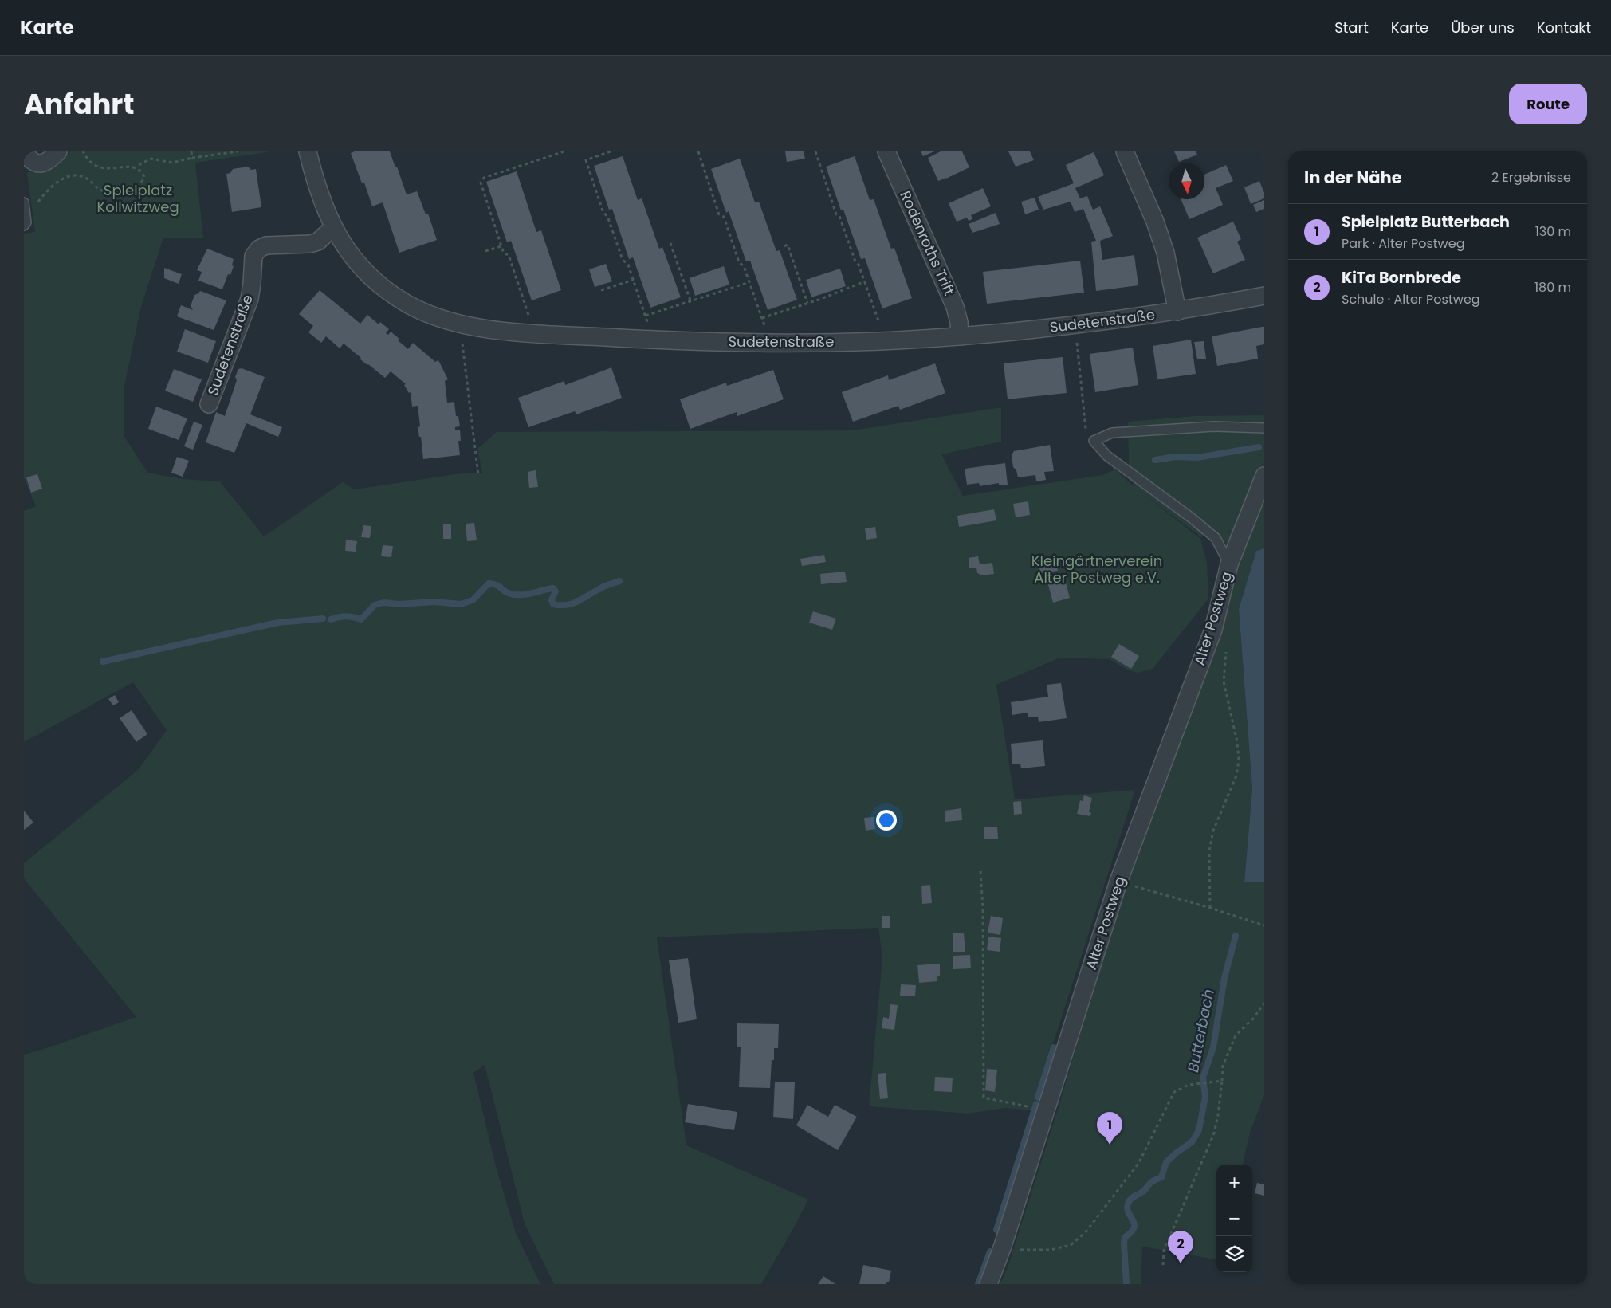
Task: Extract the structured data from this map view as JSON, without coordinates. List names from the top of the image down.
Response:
{
  "streets": {
    "street": ["Rodenroths Trift", "Sudetenstraße", "Alter Postweg"]
  },
  "crossings": [
    ["Rodenroths Trift", "Sudetenstraße"]
  ],
  "water": ["Butterbach"],
  "parks": ["Spielplatz Kollwitzweg", "Kleingärtnerverein Alter Postweg e.V."],
  "north": "bottom",
  "page": {
    "header": "Karte",
    "nav": [
      "Start",
      "Karte",
      "Über uns",
      "Kontakt"
    ],
    "title": "Anfahrt",
    "buttons": "Route",
    "heading": ["In der Nähe", "2 Ergebnisse"],
    "list": [
      {
        "mark": "1",
        "name": "Spielplatz Butterbach",
        "note": "Park · Alter Postweg",
        "value": "130 m"
      },
      {
        "mark": "2",
        "name": "KiTa Bornbrede",
        "note": "Schule · Alter Postweg",
        "value": "180 m"
      }
    ],
    "pins": ["1", "2"],
    "map_buttons": ["+", "−"]
  }
}
